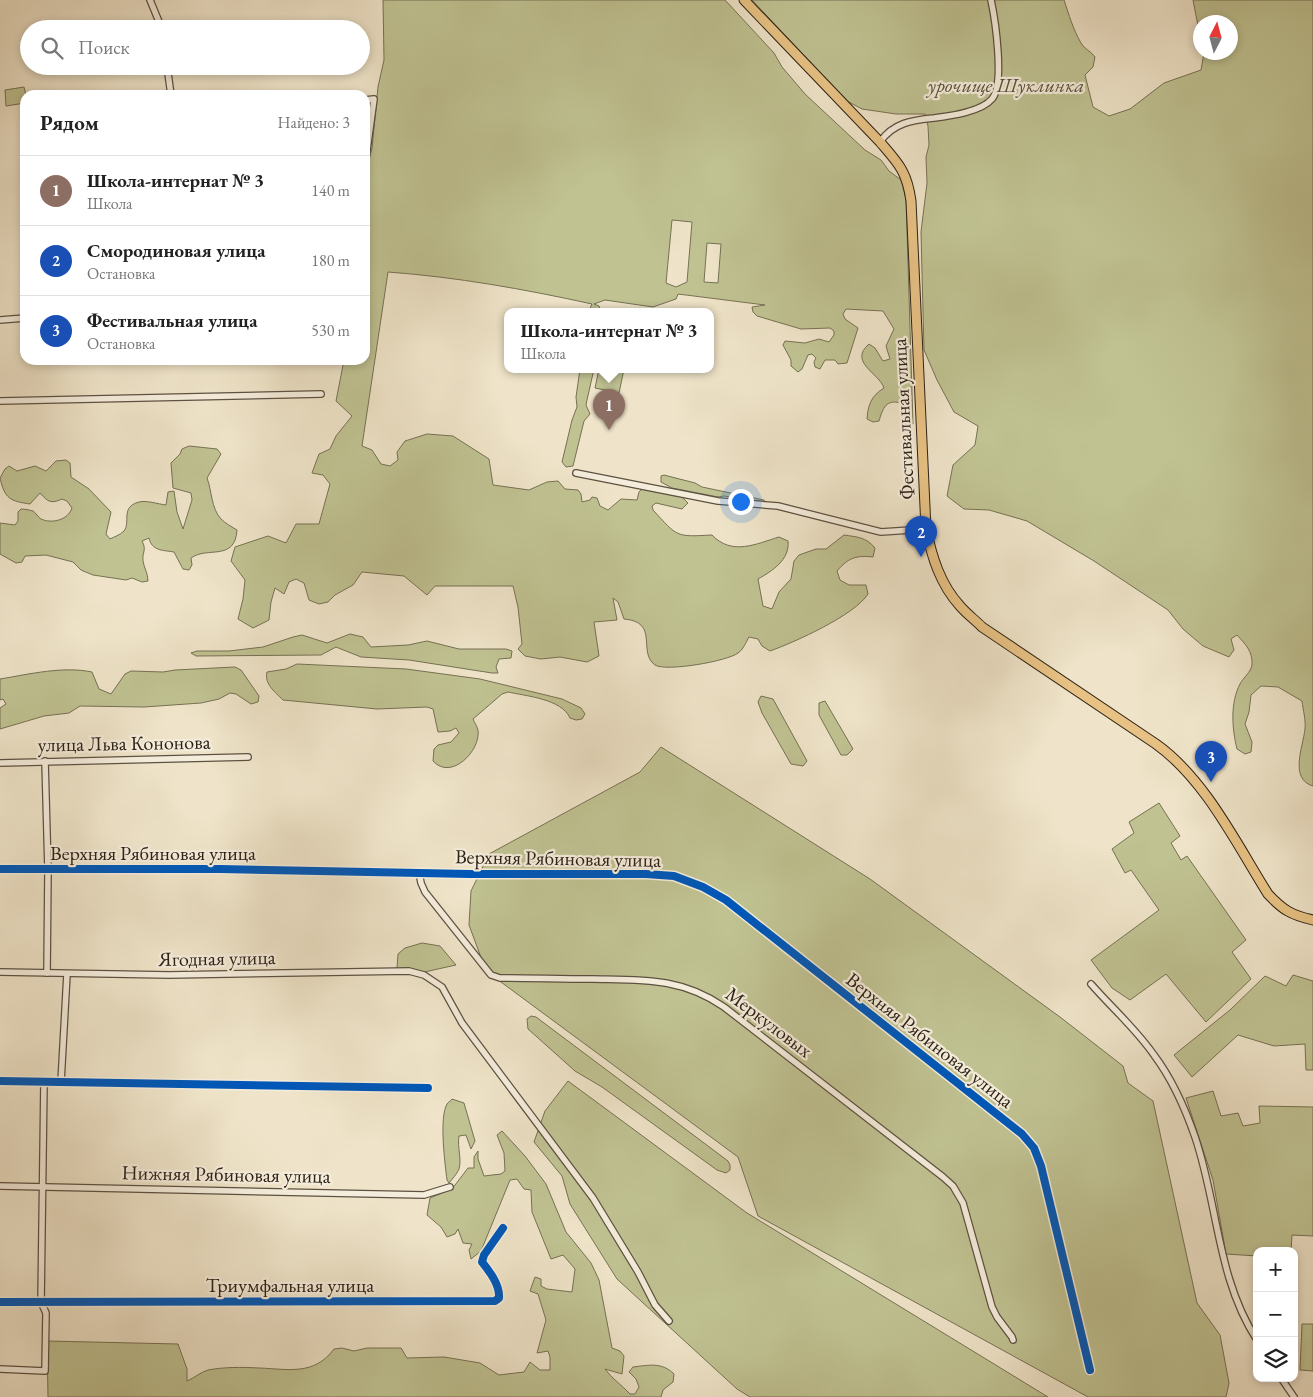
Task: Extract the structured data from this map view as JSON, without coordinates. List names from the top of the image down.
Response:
{
  "streets": {
    "main road": ["Фестивальная улица"],
    "street": [
      "улица Льва Кононова",
      "Верхняя Рябиновая улица",
      "Ягодная улица",
      "Меркуловых",
      "Нижняя Рябиновая улица",
      "Триумфальная улица"
    ]
  },
  "crossings": [
    ["Верхняя Рябиновая улица", "Меркуловых"]
  ],
  "parks": ["урочище Шуклинка"],
  "north": "top",
  "page": {
    "search": "Поиск",
    "heading": ["Рядом", "Найдено: 3"],
    "list": [
      {
        "mark": "1",
        "name": "Школа-интернат № 3",
        "note": "Школа",
        "value": "140 m"
      },
      {
        "mark": "2",
        "name": "Смородиновая улица",
        "note": "Остановка",
        "value": "180 m"
      },
      {
        "mark": "3",
        "name": "Фестивальная улица",
        "note": "Остановка",
        "value": "530 m"
      }
    ],
    "popup": ["Школа-интернат № 3", "Школа"],
    "pins": ["1", "2", "3"],
    "map_buttons": ["+", "−"]
  }
}
